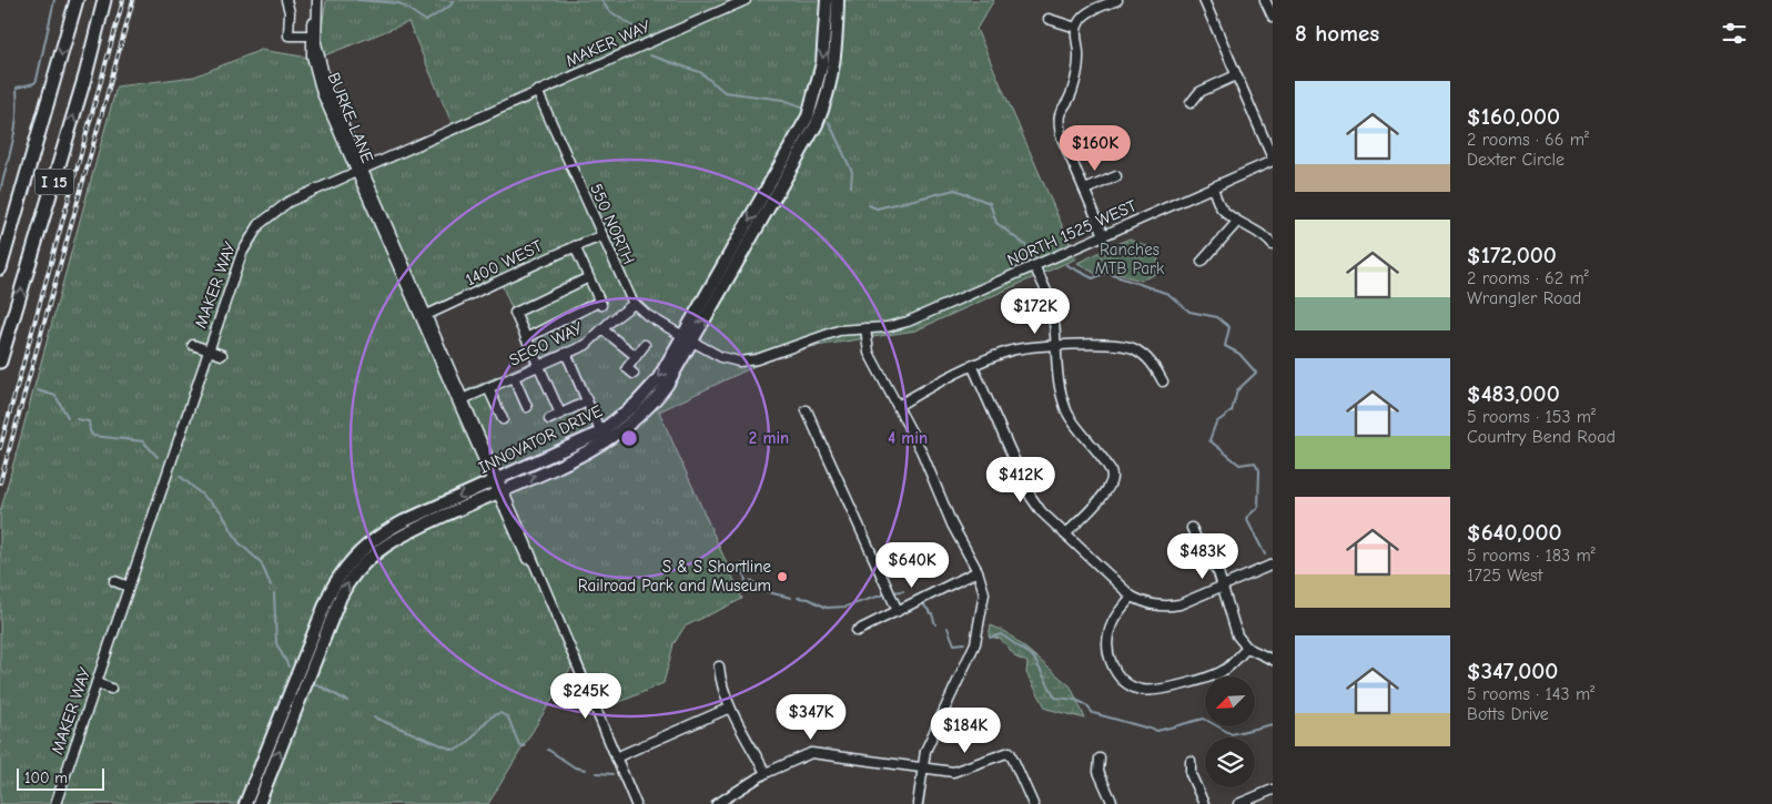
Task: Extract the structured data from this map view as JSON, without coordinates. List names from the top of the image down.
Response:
{
  "streets": {
    "highway": ["I 15"],
    "main road": ["INNOVATOR DRIVE"],
    "street": [
      "MAKER WAY",
      "BURKE LANE",
      "550 NORTH",
      "NORTH 1525 WEST",
      "1400 WEST",
      "SEGO WAY"
    ]
  },
  "crossings": [
    ["MAKER WAY", "BURKE LANE"],
    ["MAKER WAY", "550 NORTH"],
    ["BURKE LANE", "1400 WEST"],
    ["BURKE LANE", "SEGO WAY"],
    ["BURKE LANE", "INNOVATOR DRIVE"],
    ["550 NORTH", "NORTH 1525 WEST"],
    ["550 NORTH", "1400 WEST"],
    ["550 NORTH", "SEGO WAY"],
    ["550 NORTH", "INNOVATOR DRIVE"],
    ["NORTH 1525 WEST", "INNOVATOR DRIVE"]
  ],
  "parks": ["Ranches MTB Park"],
  "places": ["S & S Shortline Railroad Park and Museum"],
  "scale_bar": "100 m",
  "north": "bottom left",
  "page": {
    "heading": "8 homes",
    "list": [
      {
        "name": "$160,000",
        "note": "2 rooms · 66 m² · Dexter Circle"
      },
      {
        "name": "$172,000",
        "note": "2 rooms · 62 m² · Wrangler Road"
      },
      {
        "name": "$483,000",
        "note": "5 rooms · 153 m² · Country Bend Road"
      },
      {
        "name": "$640,000",
        "note": "5 rooms · 183 m² · 1725 West"
      },
      {
        "name": "$347,000",
        "note": "5 rooms · 143 m² · Botts Drive"
      }
    ],
    "price": [
      "$160K",
      "$172K",
      "$412K",
      "$483K",
      "$640K",
      "$245K",
      "$347K",
      "$184K"
    ],
    "scale": "100 m"
  },
  "rings": ["2 min", "4 min"]
}
